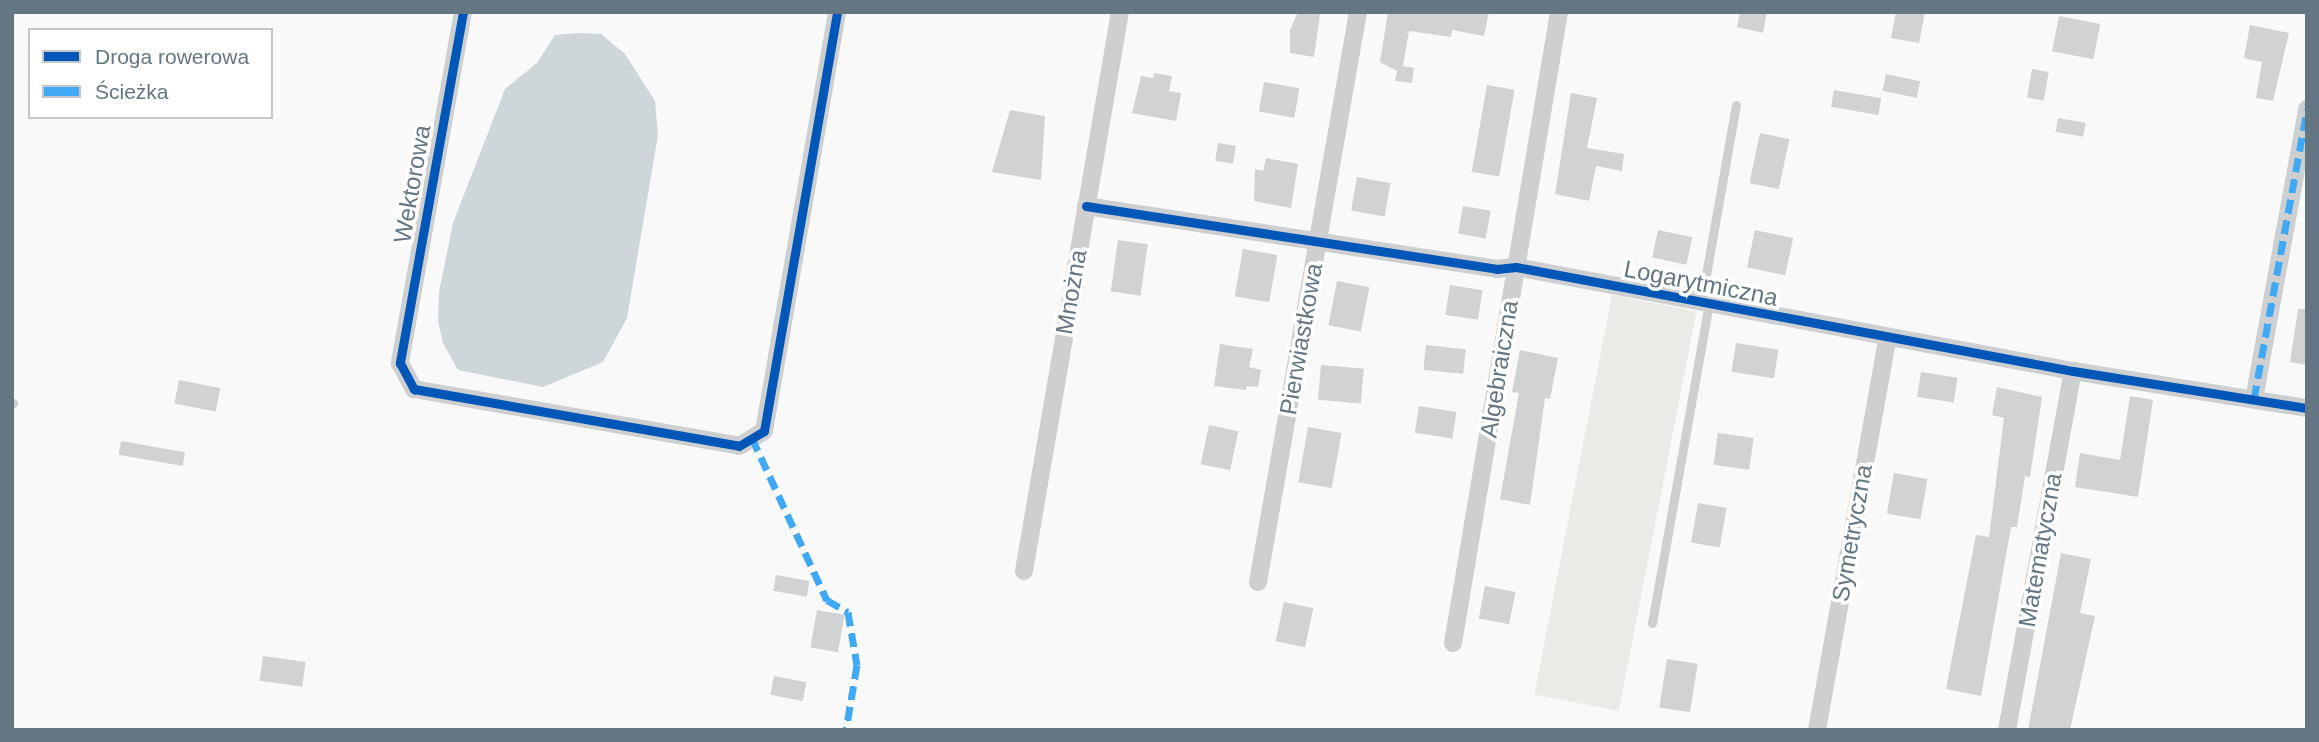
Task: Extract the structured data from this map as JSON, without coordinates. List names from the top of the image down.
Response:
{
  "streets": {
    "street": [
      "Wektorowa",
      "Logarytmiczna",
      "Mnożna",
      "Pierwiastkowa",
      "Algebraiczna",
      "Symetryczna",
      "Matematyczna"
    ]
  },
  "crossings": [
    ["Logarytmiczna", "Mnożna"],
    ["Logarytmiczna", "Pierwiastkowa"],
    ["Logarytmiczna", "Algebraiczna"],
    ["Logarytmiczna", "Symetryczna"],
    ["Logarytmiczna", "Matematyczna"]
  ],
  "legend": ["Droga rowerowa", "Ścieżka"]
}
